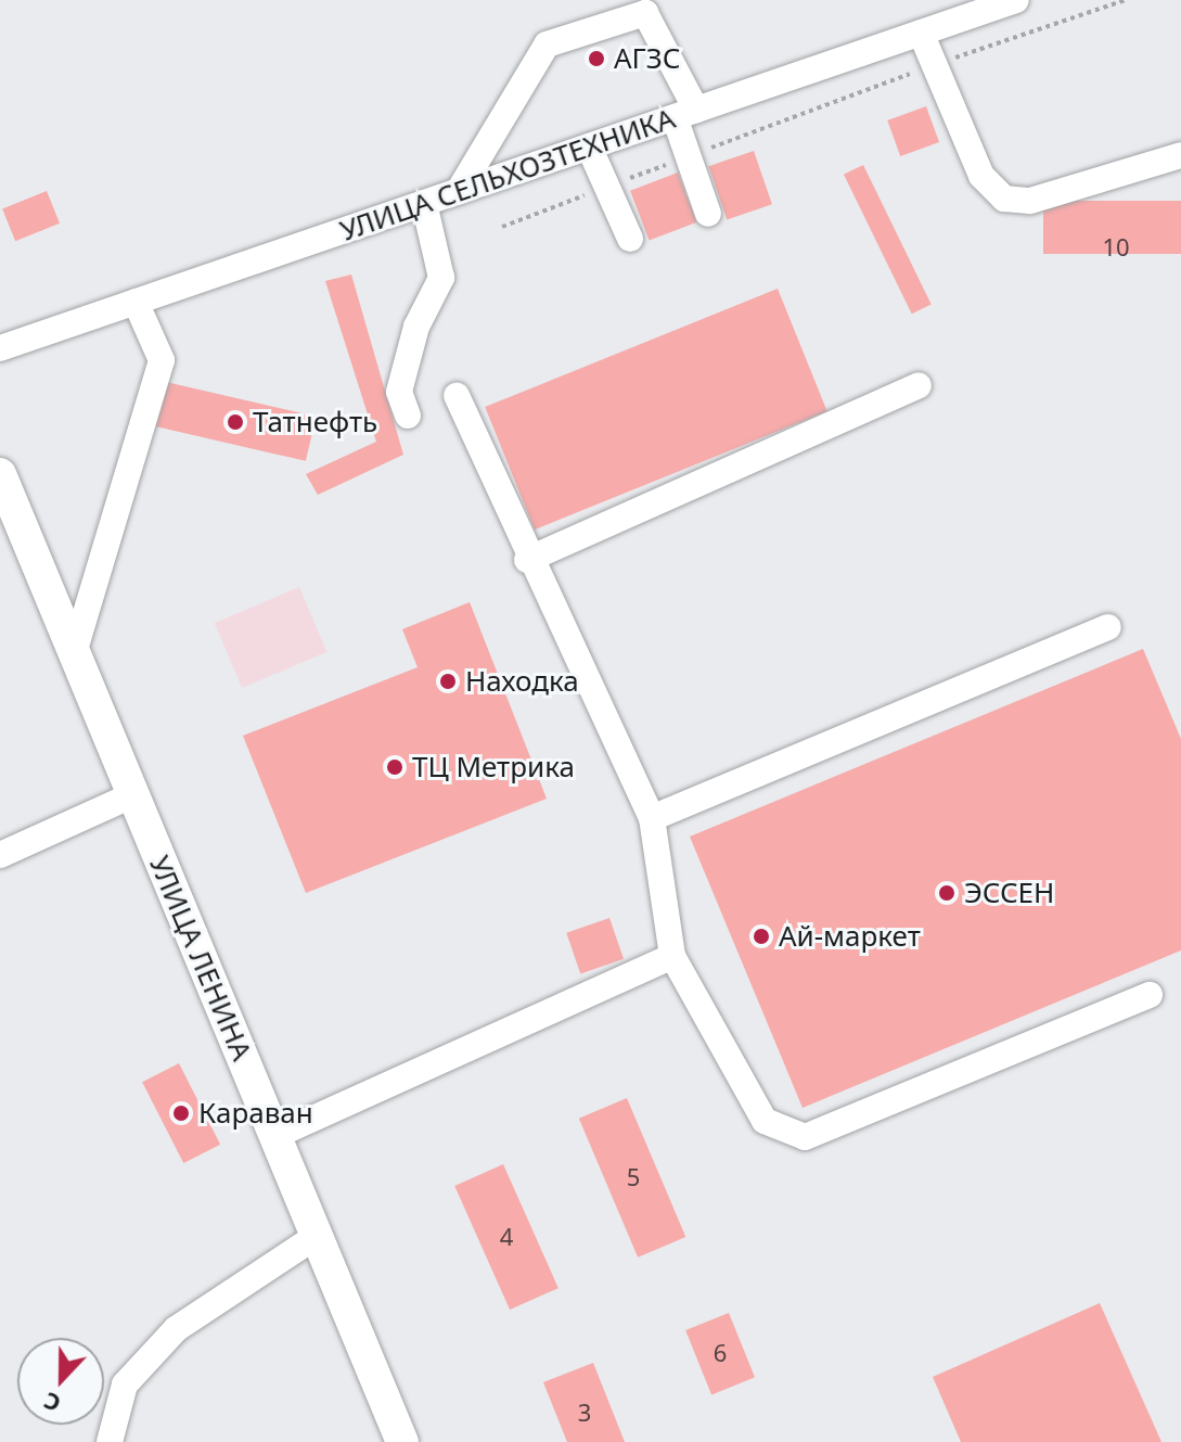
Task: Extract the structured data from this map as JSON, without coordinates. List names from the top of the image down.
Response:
{
  "streets": {
    "main road": ["УЛИЦА ЛЕНИНА"],
    "street": ["УЛИЦА СЕЛЬХОЗТЕХНИКА"]
  },
  "places": [
    "АГЗС",
    "Татнефть",
    "Находка",
    "ТЦ Метрика",
    "ЭССЕН",
    "Ай-маркет",
    "Караван"
  ],
  "house_numbers": [
    "10",
    "5",
    "4",
    "6",
    "3"
  ],
  "north": "bottom"
}
